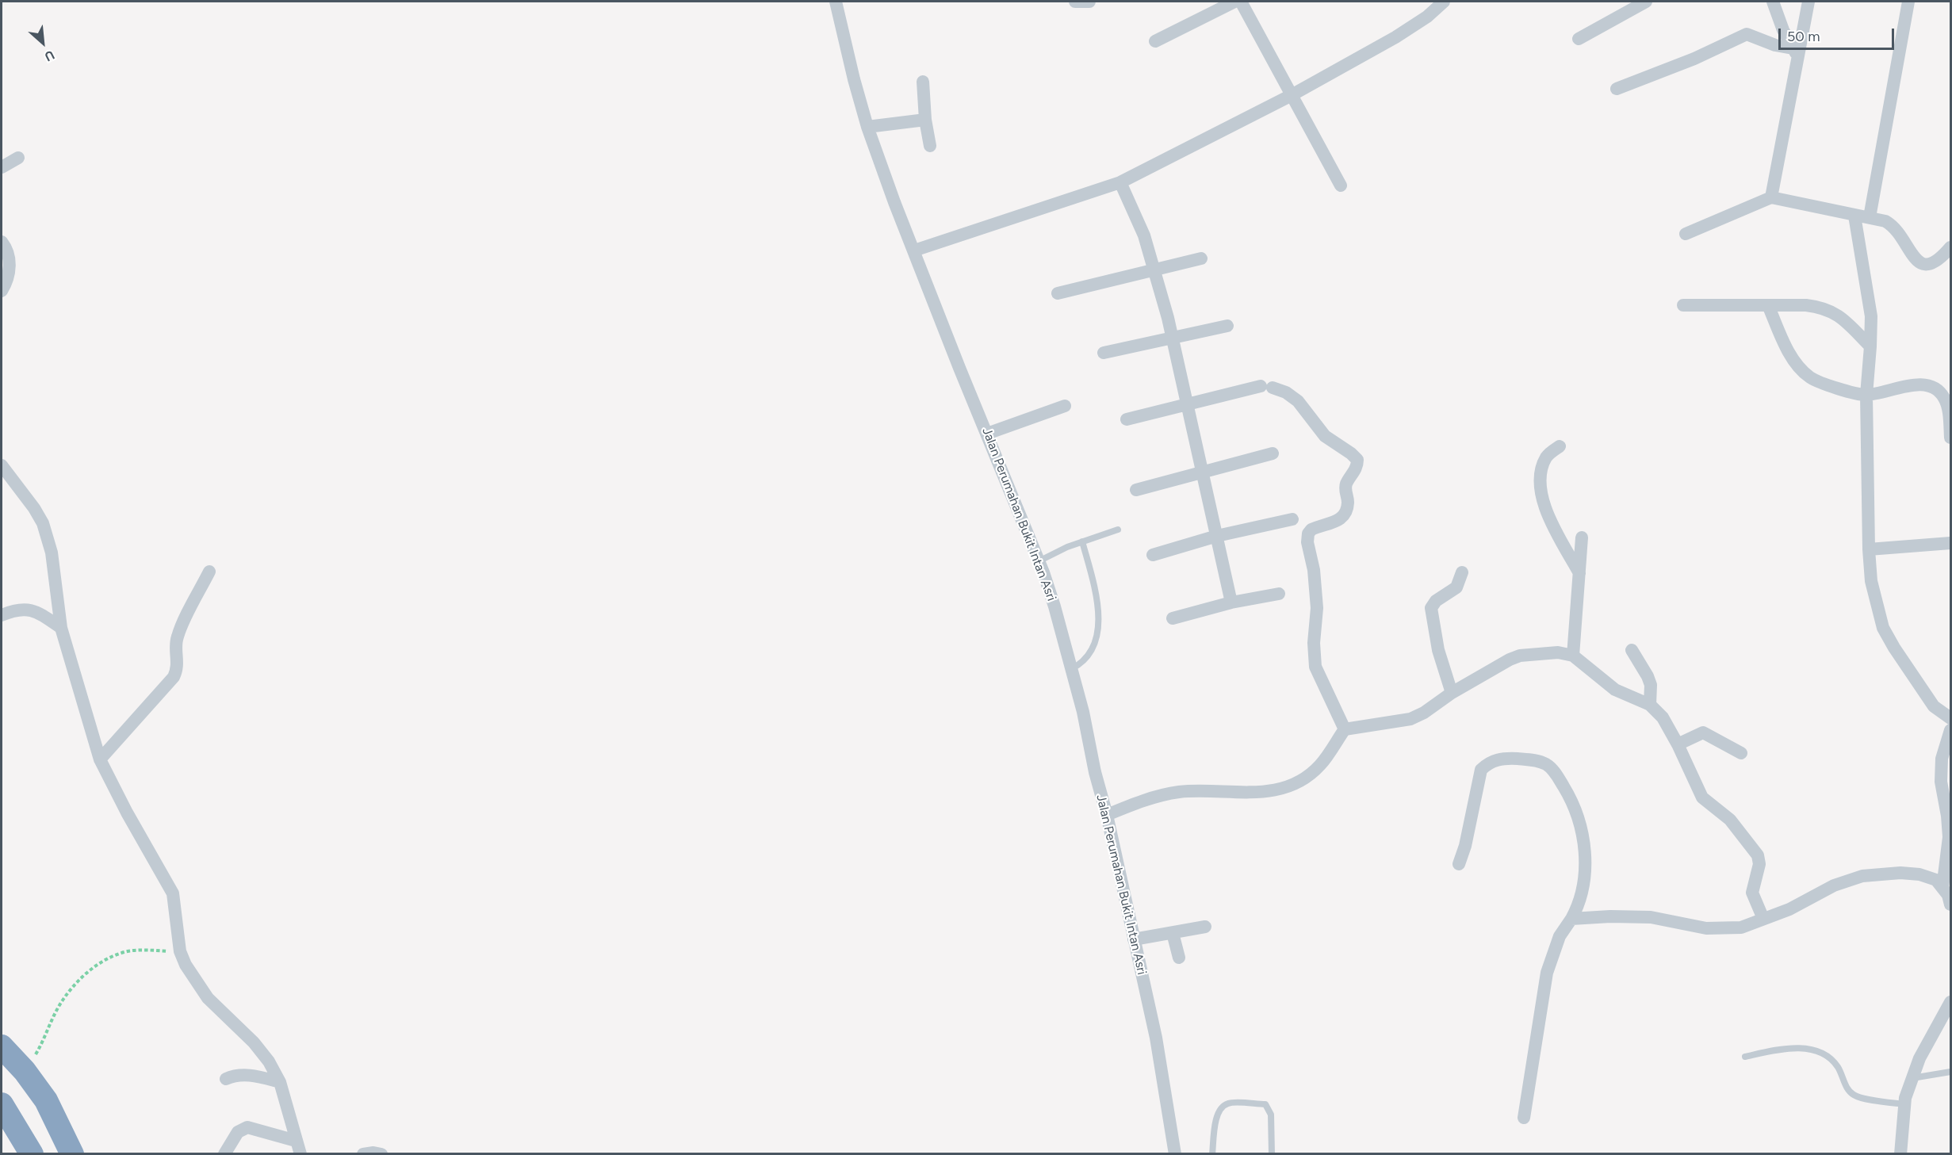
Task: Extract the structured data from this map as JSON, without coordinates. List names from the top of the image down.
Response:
{
  "streets": {
    "street": ["Jalan Perumahan Bukit Intan Asri"]
  },
  "scale_bar": "50 m",
  "north": "bottom right"
}
